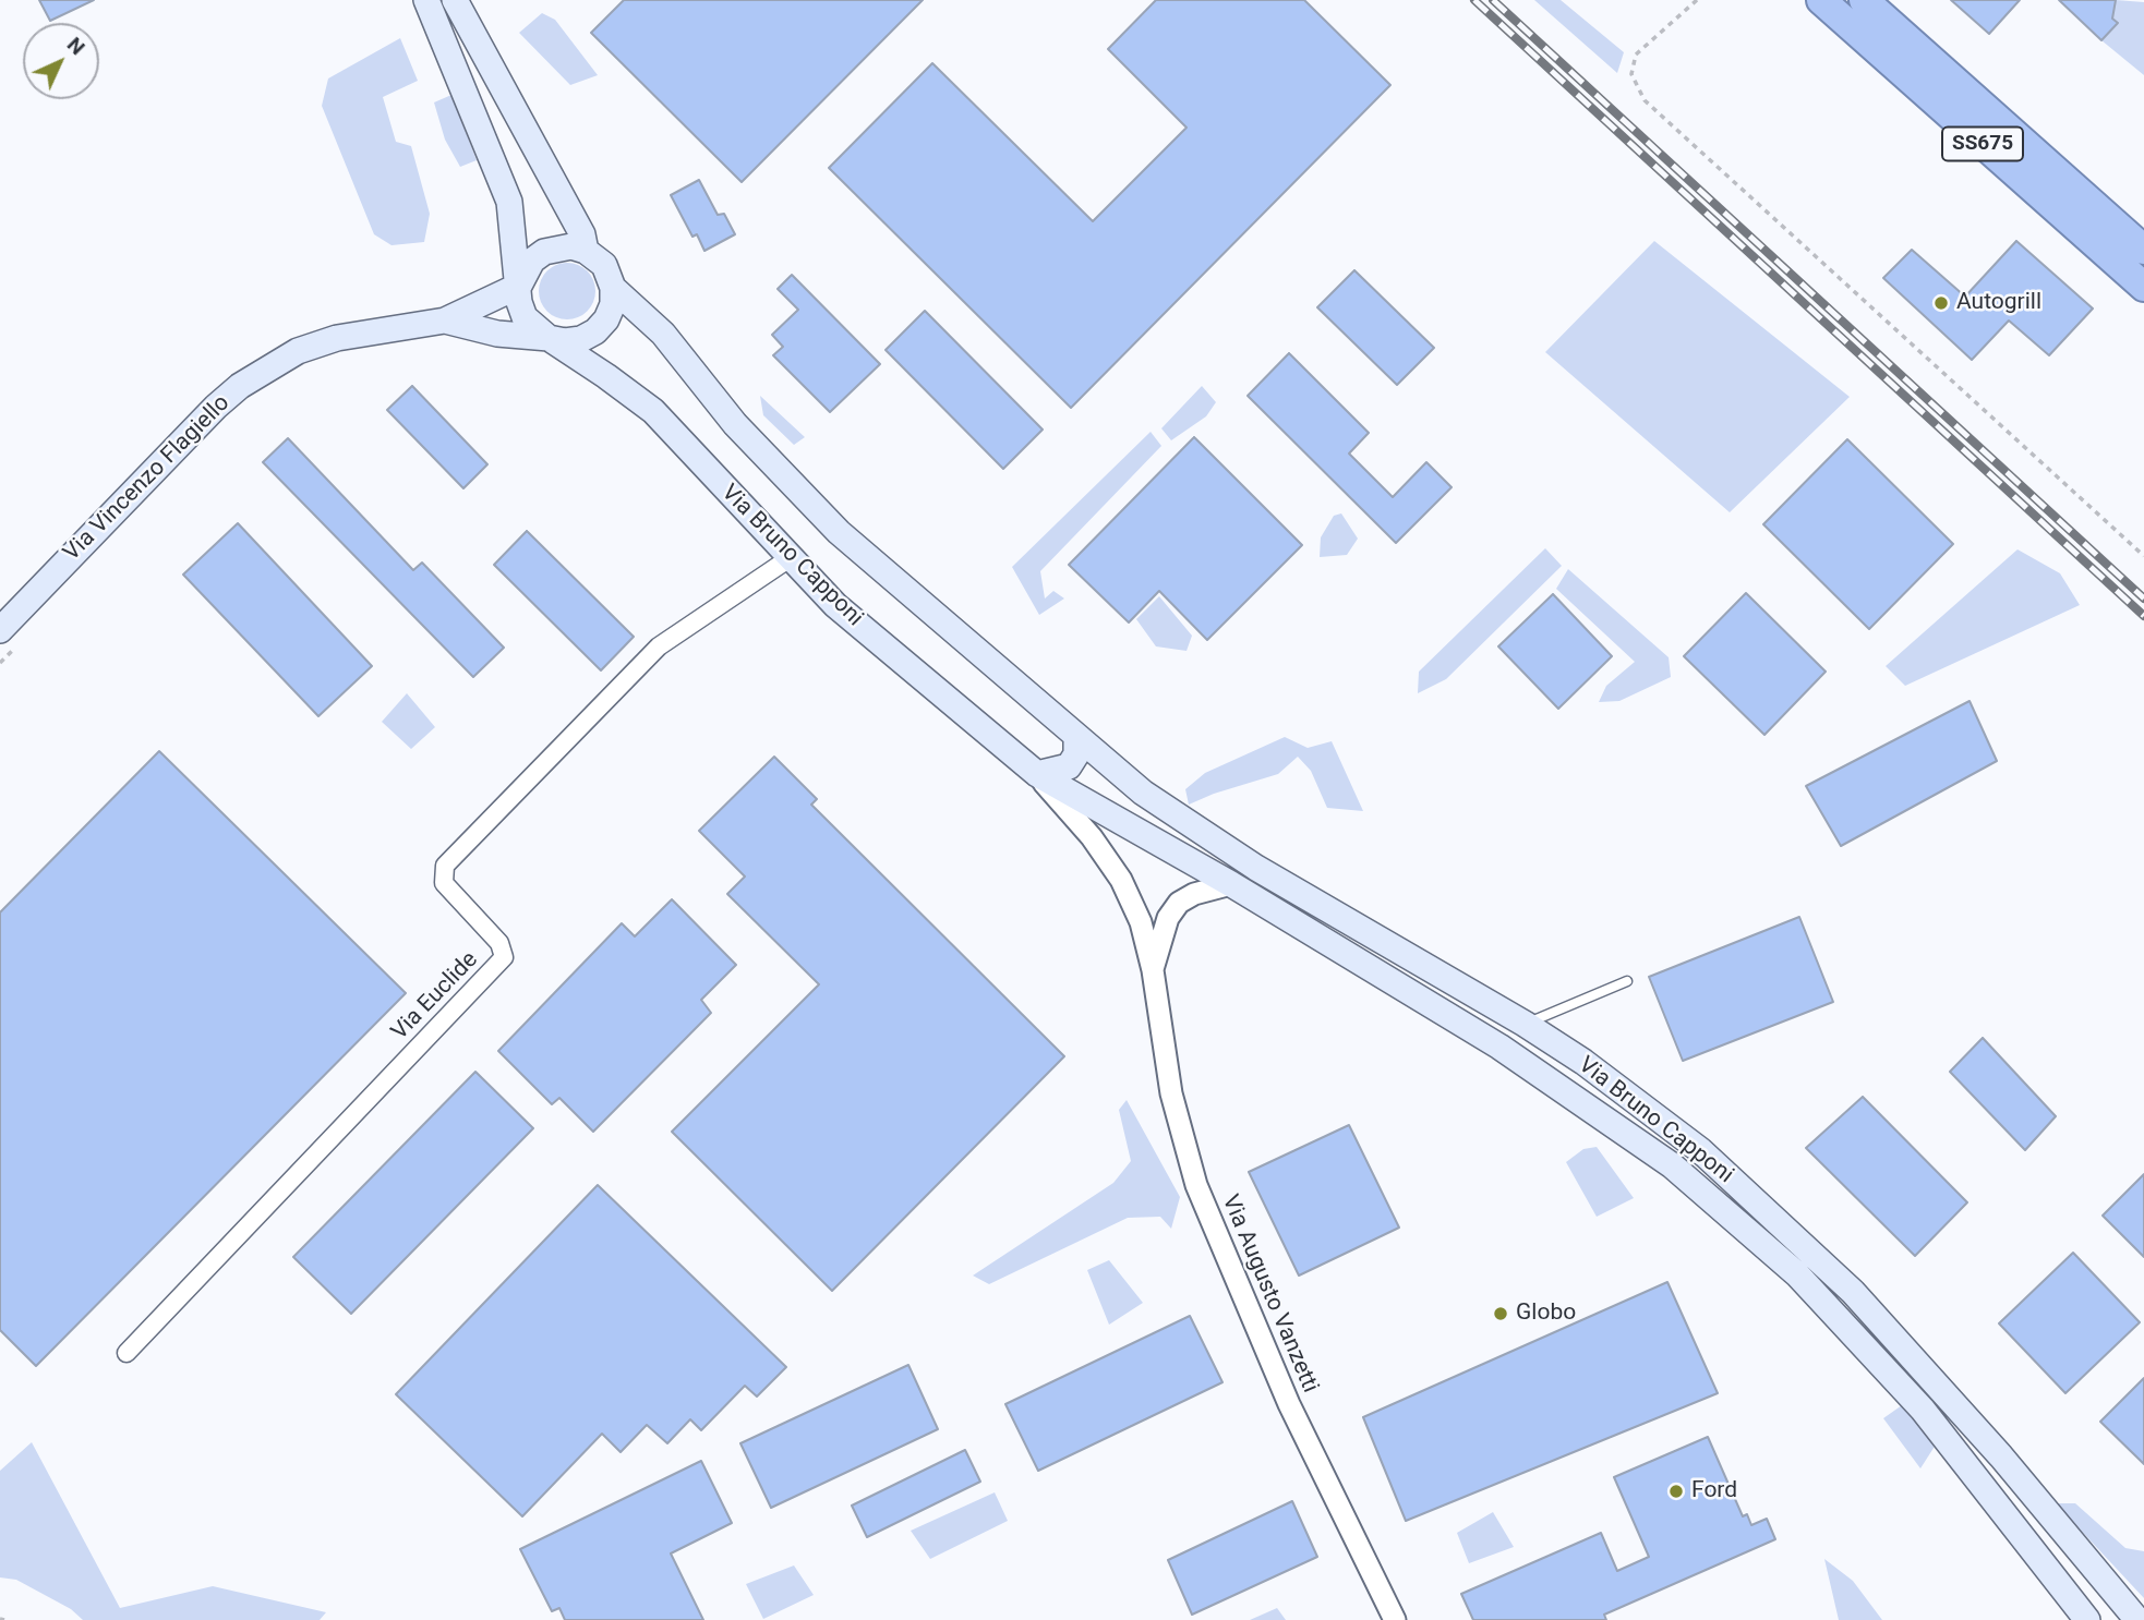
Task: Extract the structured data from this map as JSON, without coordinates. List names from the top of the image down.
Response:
{
  "streets": {
    "highway": ["SS675"],
    "main road": ["Via Vincenzo Flagiello", "Via Bruno Capponi"],
    "street": ["Via Euclide", "Via Augusto Vanzetti"]
  },
  "crossings": [
    ["Via Vincenzo Flagiello", "Via Bruno Capponi"],
    ["Via Bruno Capponi", "Via Euclide"],
    ["Via Bruno Capponi", "Via Augusto Vanzetti"]
  ],
  "places": ["Autogrill", "Globo", "Ford"],
  "north": "top right"
}
